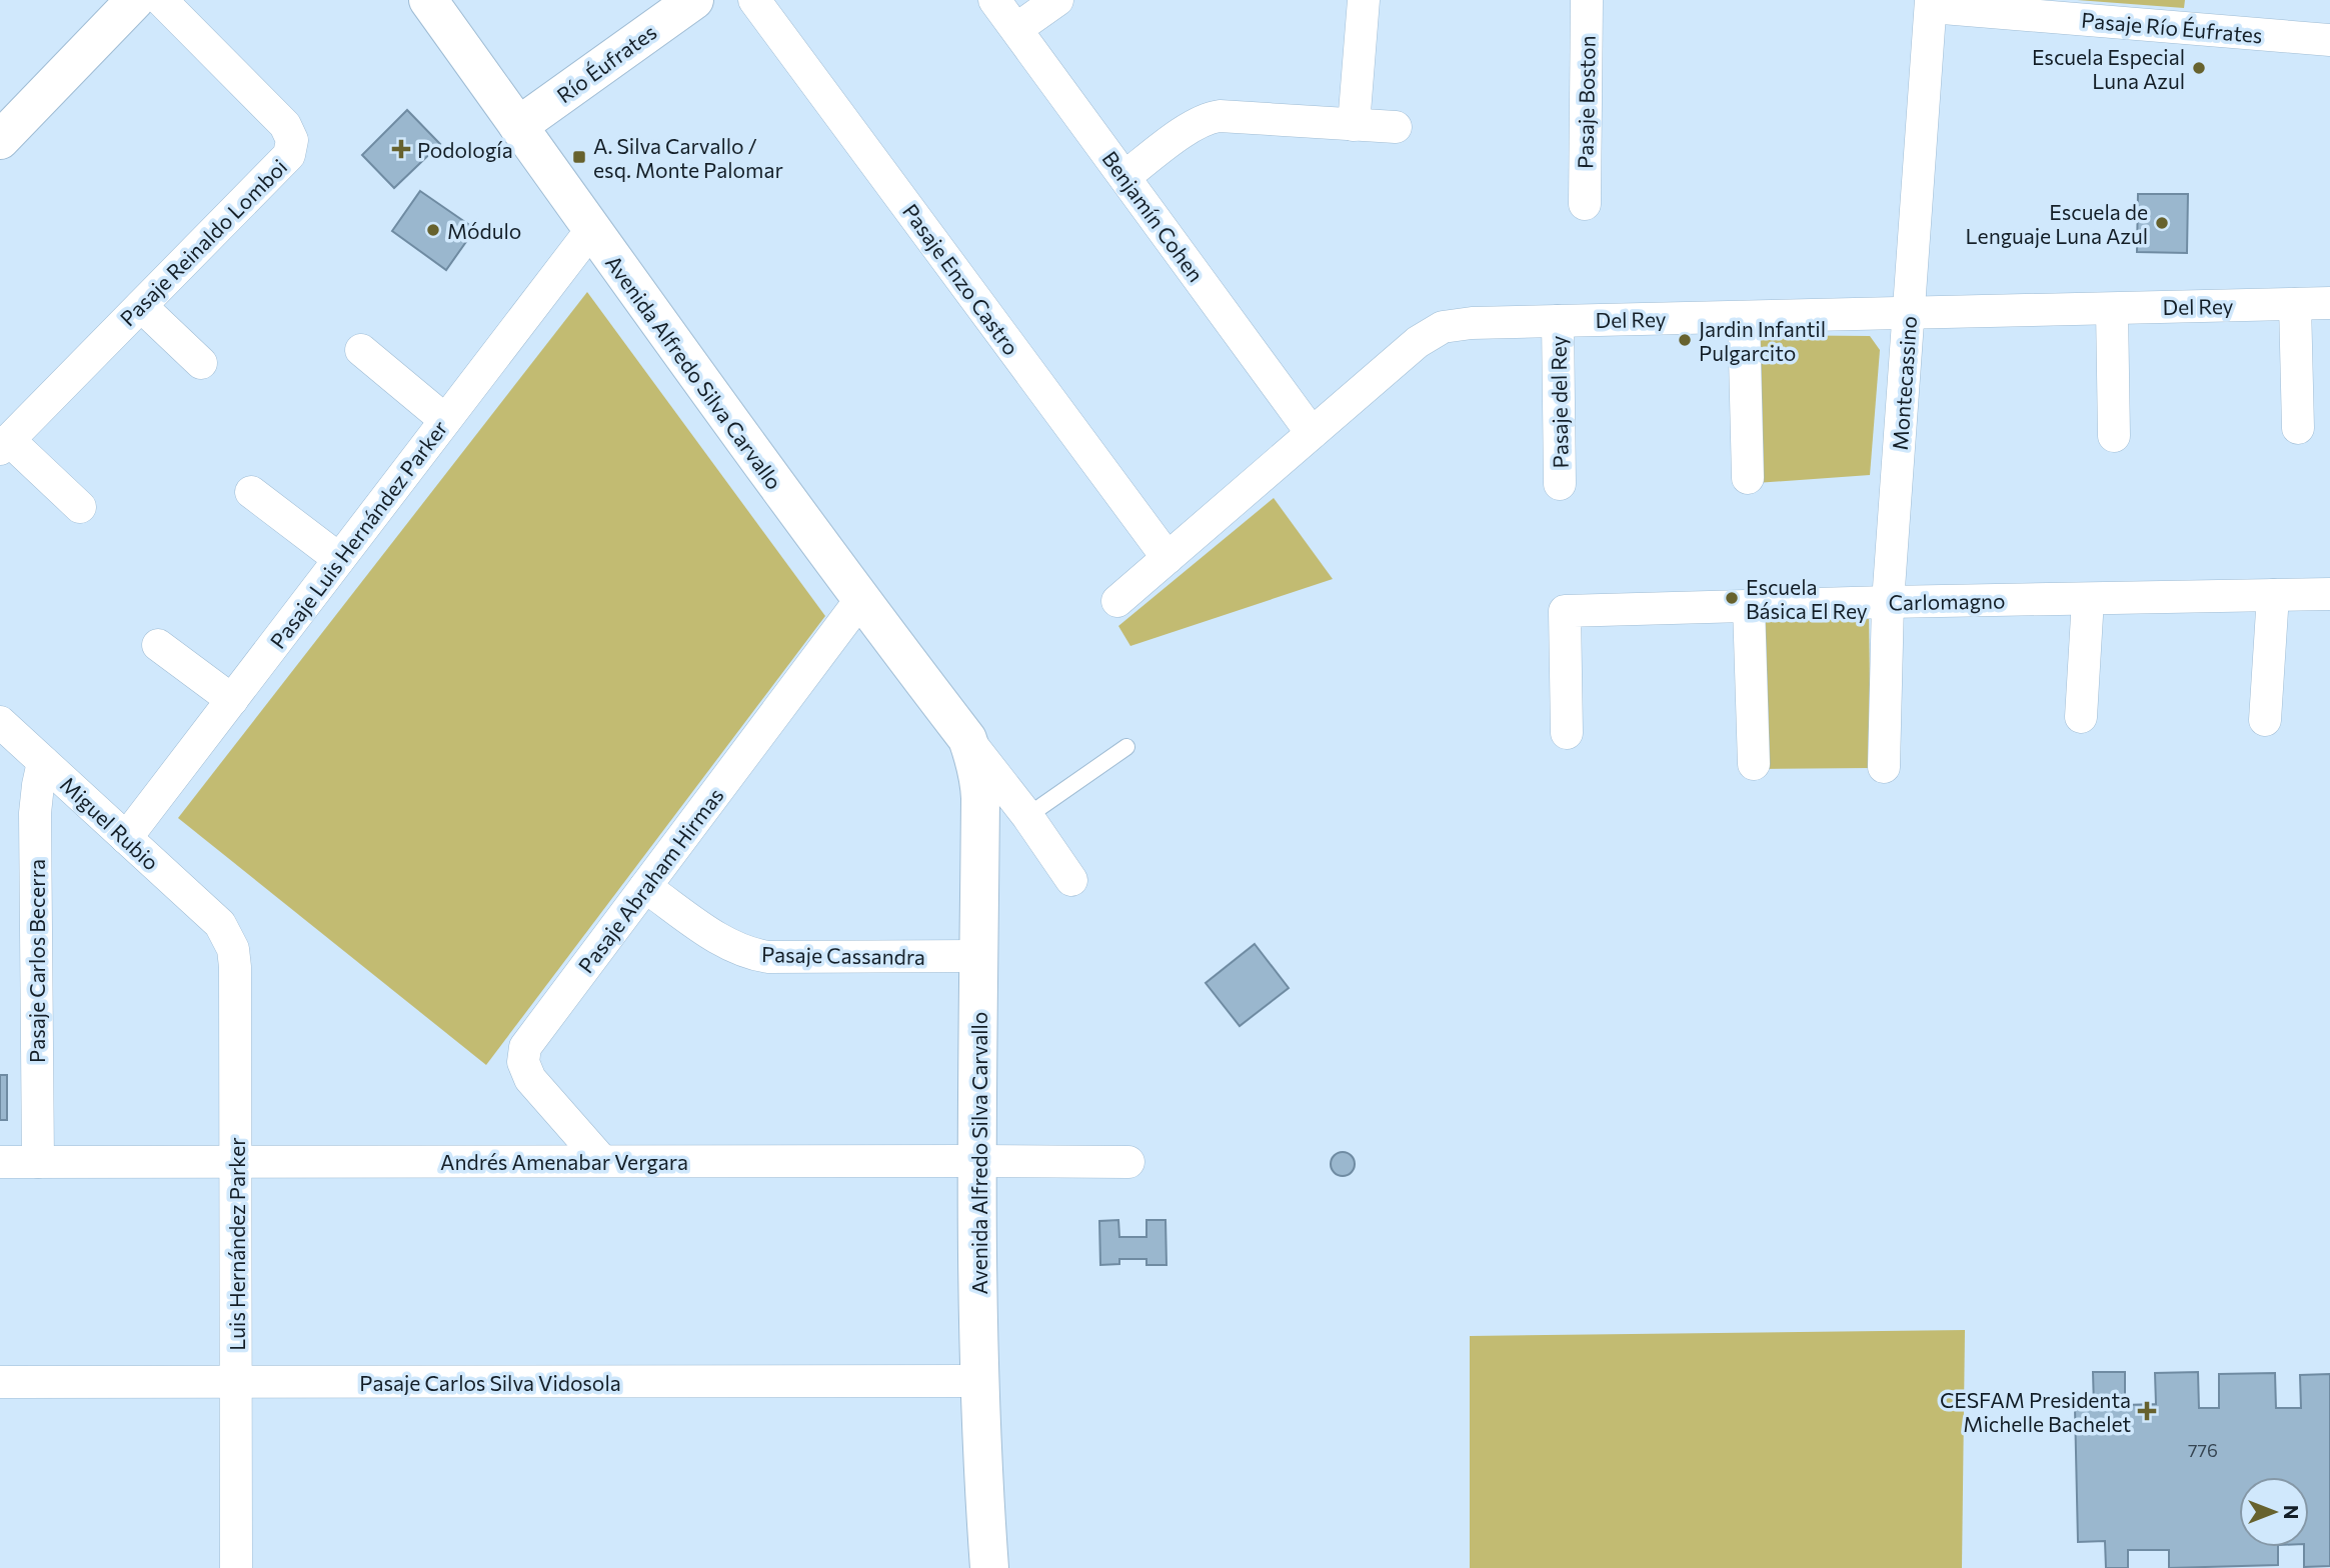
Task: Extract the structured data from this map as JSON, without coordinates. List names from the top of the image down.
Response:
{
  "streets": {
    "street": [
      "Pasaje Río Éufrates",
      "Río Éufrates",
      "Pasaje Boston",
      "Benjamín Cohen",
      "Pasaje Reinaldo Lomboi",
      "Pasaje Enzo Castro",
      "Del Rey",
      "Avenida Alfredo Silva Carvallo",
      "Montecassino",
      "Pasaje del Rey",
      "Pasaje Luis Hernández Parker",
      "Carlomagno",
      "Miguel Rubio",
      "Pasaje Abraham Hirmas",
      "Pasaje Cassandra",
      "Pasaje Carlos Becerra",
      "Andrés Amenabar Vergara",
      "Luis Hernández Parker",
      "Pasaje Carlos Silva Vidosola"
    ]
  },
  "crossings": [
    ["Pasaje Río Éufrates", "Montecassino"],
    ["Río Éufrates", "Avenida Alfredo Silva Carvallo"],
    ["Benjamín Cohen", "Del Rey"],
    ["Pasaje Enzo Castro", "Del Rey"],
    ["Del Rey", "Montecassino"],
    ["Del Rey", "Pasaje del Rey"],
    ["Avenida Alfredo Silva Carvallo", "Pasaje Luis Hernández Parker"],
    ["Avenida Alfredo Silva Carvallo", "Pasaje Abraham Hirmas"],
    ["Avenida Alfredo Silva Carvallo", "Pasaje Cassandra"],
    ["Avenida Alfredo Silva Carvallo", "Andrés Amenabar Vergara"],
    ["Avenida Alfredo Silva Carvallo", "Pasaje Carlos Silva Vidosola"],
    ["Montecassino", "Carlomagno"],
    ["Pasaje Luis Hernández Parker", "Miguel Rubio"],
    ["Miguel Rubio", "Pasaje Carlos Becerra"],
    ["Miguel Rubio", "Luis Hernández Parker"],
    ["Pasaje Abraham Hirmas", "Pasaje Cassandra"],
    ["Pasaje Abraham Hirmas", "Andrés Amenabar Vergara"],
    ["Pasaje Carlos Becerra", "Andrés Amenabar Vergara"],
    ["Andrés Amenabar Vergara", "Luis Hernández Parker"],
    ["Luis Hernández Parker", "Pasaje Carlos Silva Vidosola"]
  ],
  "places": {
    "other": [
      "Escuela Especial Luna Azul",
      "Escuela de Lenguaje Luna Azul",
      "Módulo",
      "Jardin Infantil Pulgarcito",
      "Escuela Básica El Rey"
    ],
    "health": ["Podología", "CESFAM Presidenta Michelle Bachelet"],
    "transit": ["A. Silva Carvallo / esq. Monte Palomar"]
  },
  "house_numbers": ["776"],
  "north": "right"
}
